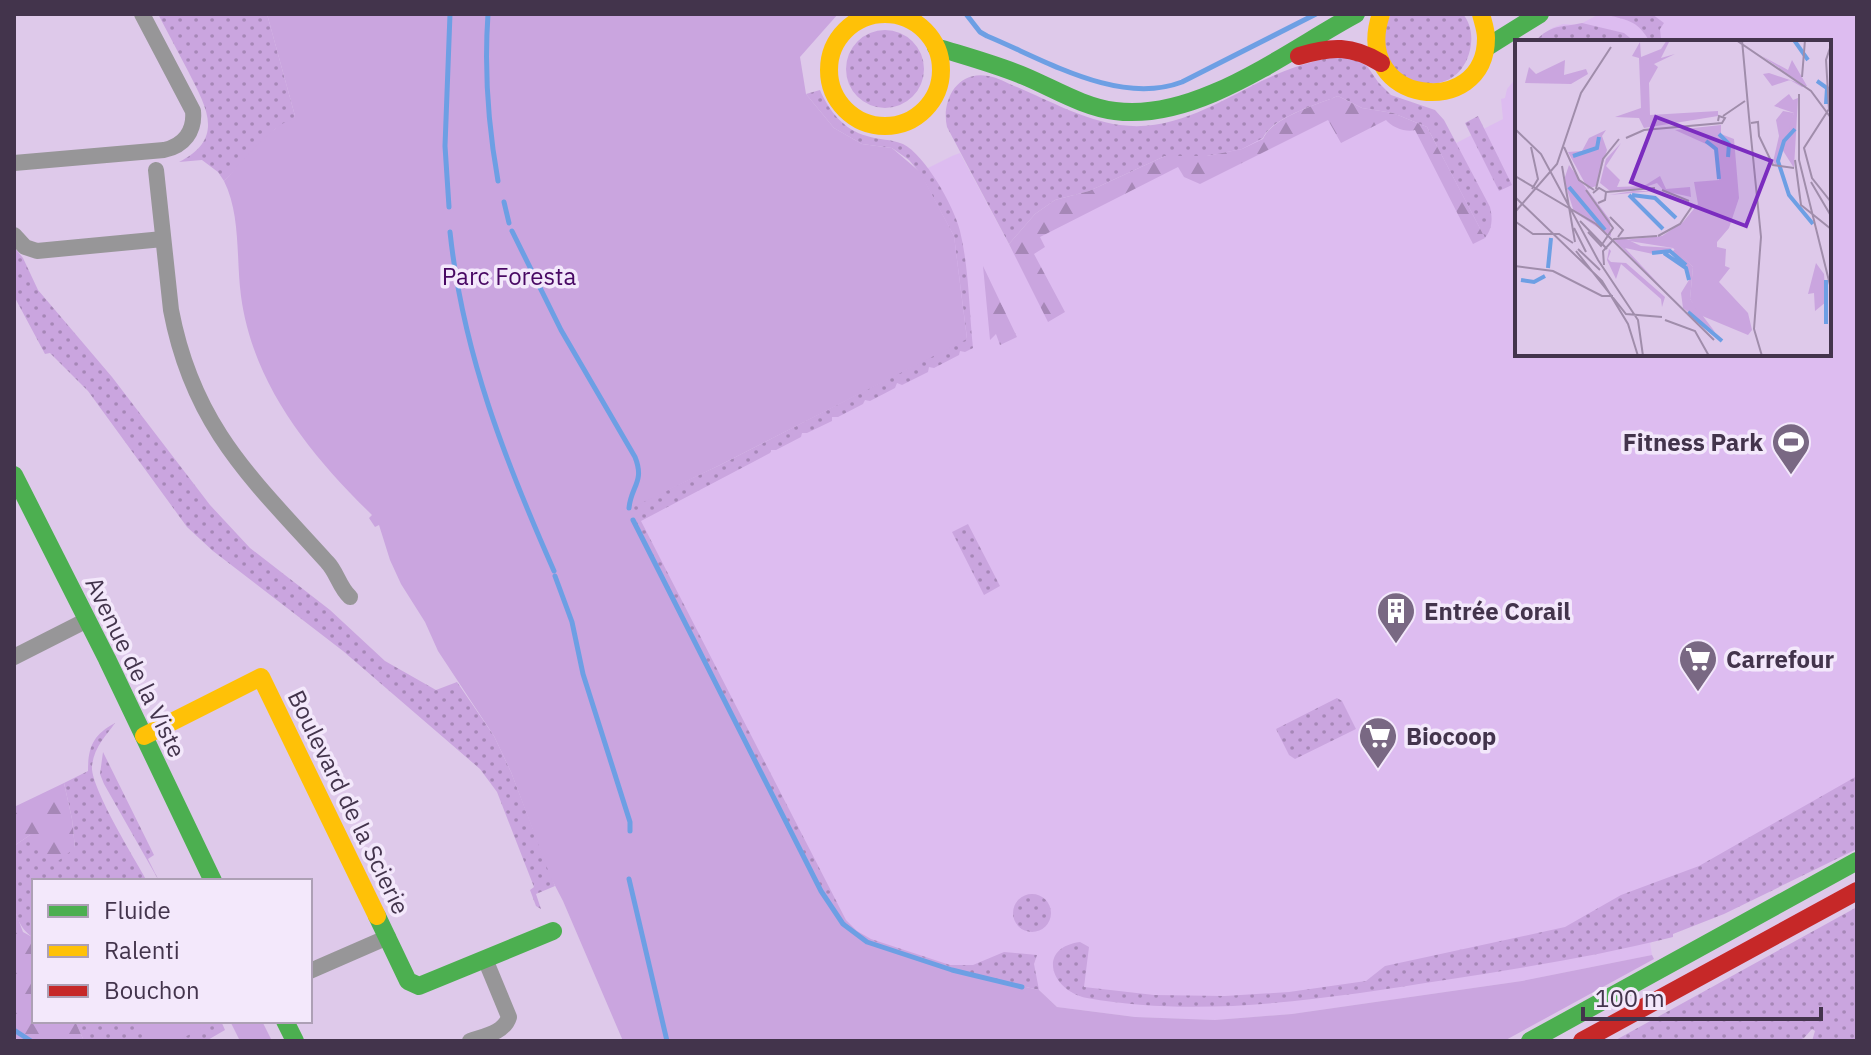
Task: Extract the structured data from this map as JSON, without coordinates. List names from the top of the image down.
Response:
{
  "streets": {
    "street": ["Avenue de la Viste", "Boulevard de la Scierie"]
  },
  "crossings": [
    ["Avenue de la Viste", "Boulevard de la Scierie"]
  ],
  "parks": ["Parc Foresta"],
  "places": {
    "sports": ["Fitness Park"],
    "building": ["Entrée Corail"],
    "supermarket": ["Carrefour", "Biocoop"]
  },
  "legend": ["Fluide", "Ralenti", "Bouchon"],
  "scale_bar": "100 m"
}
